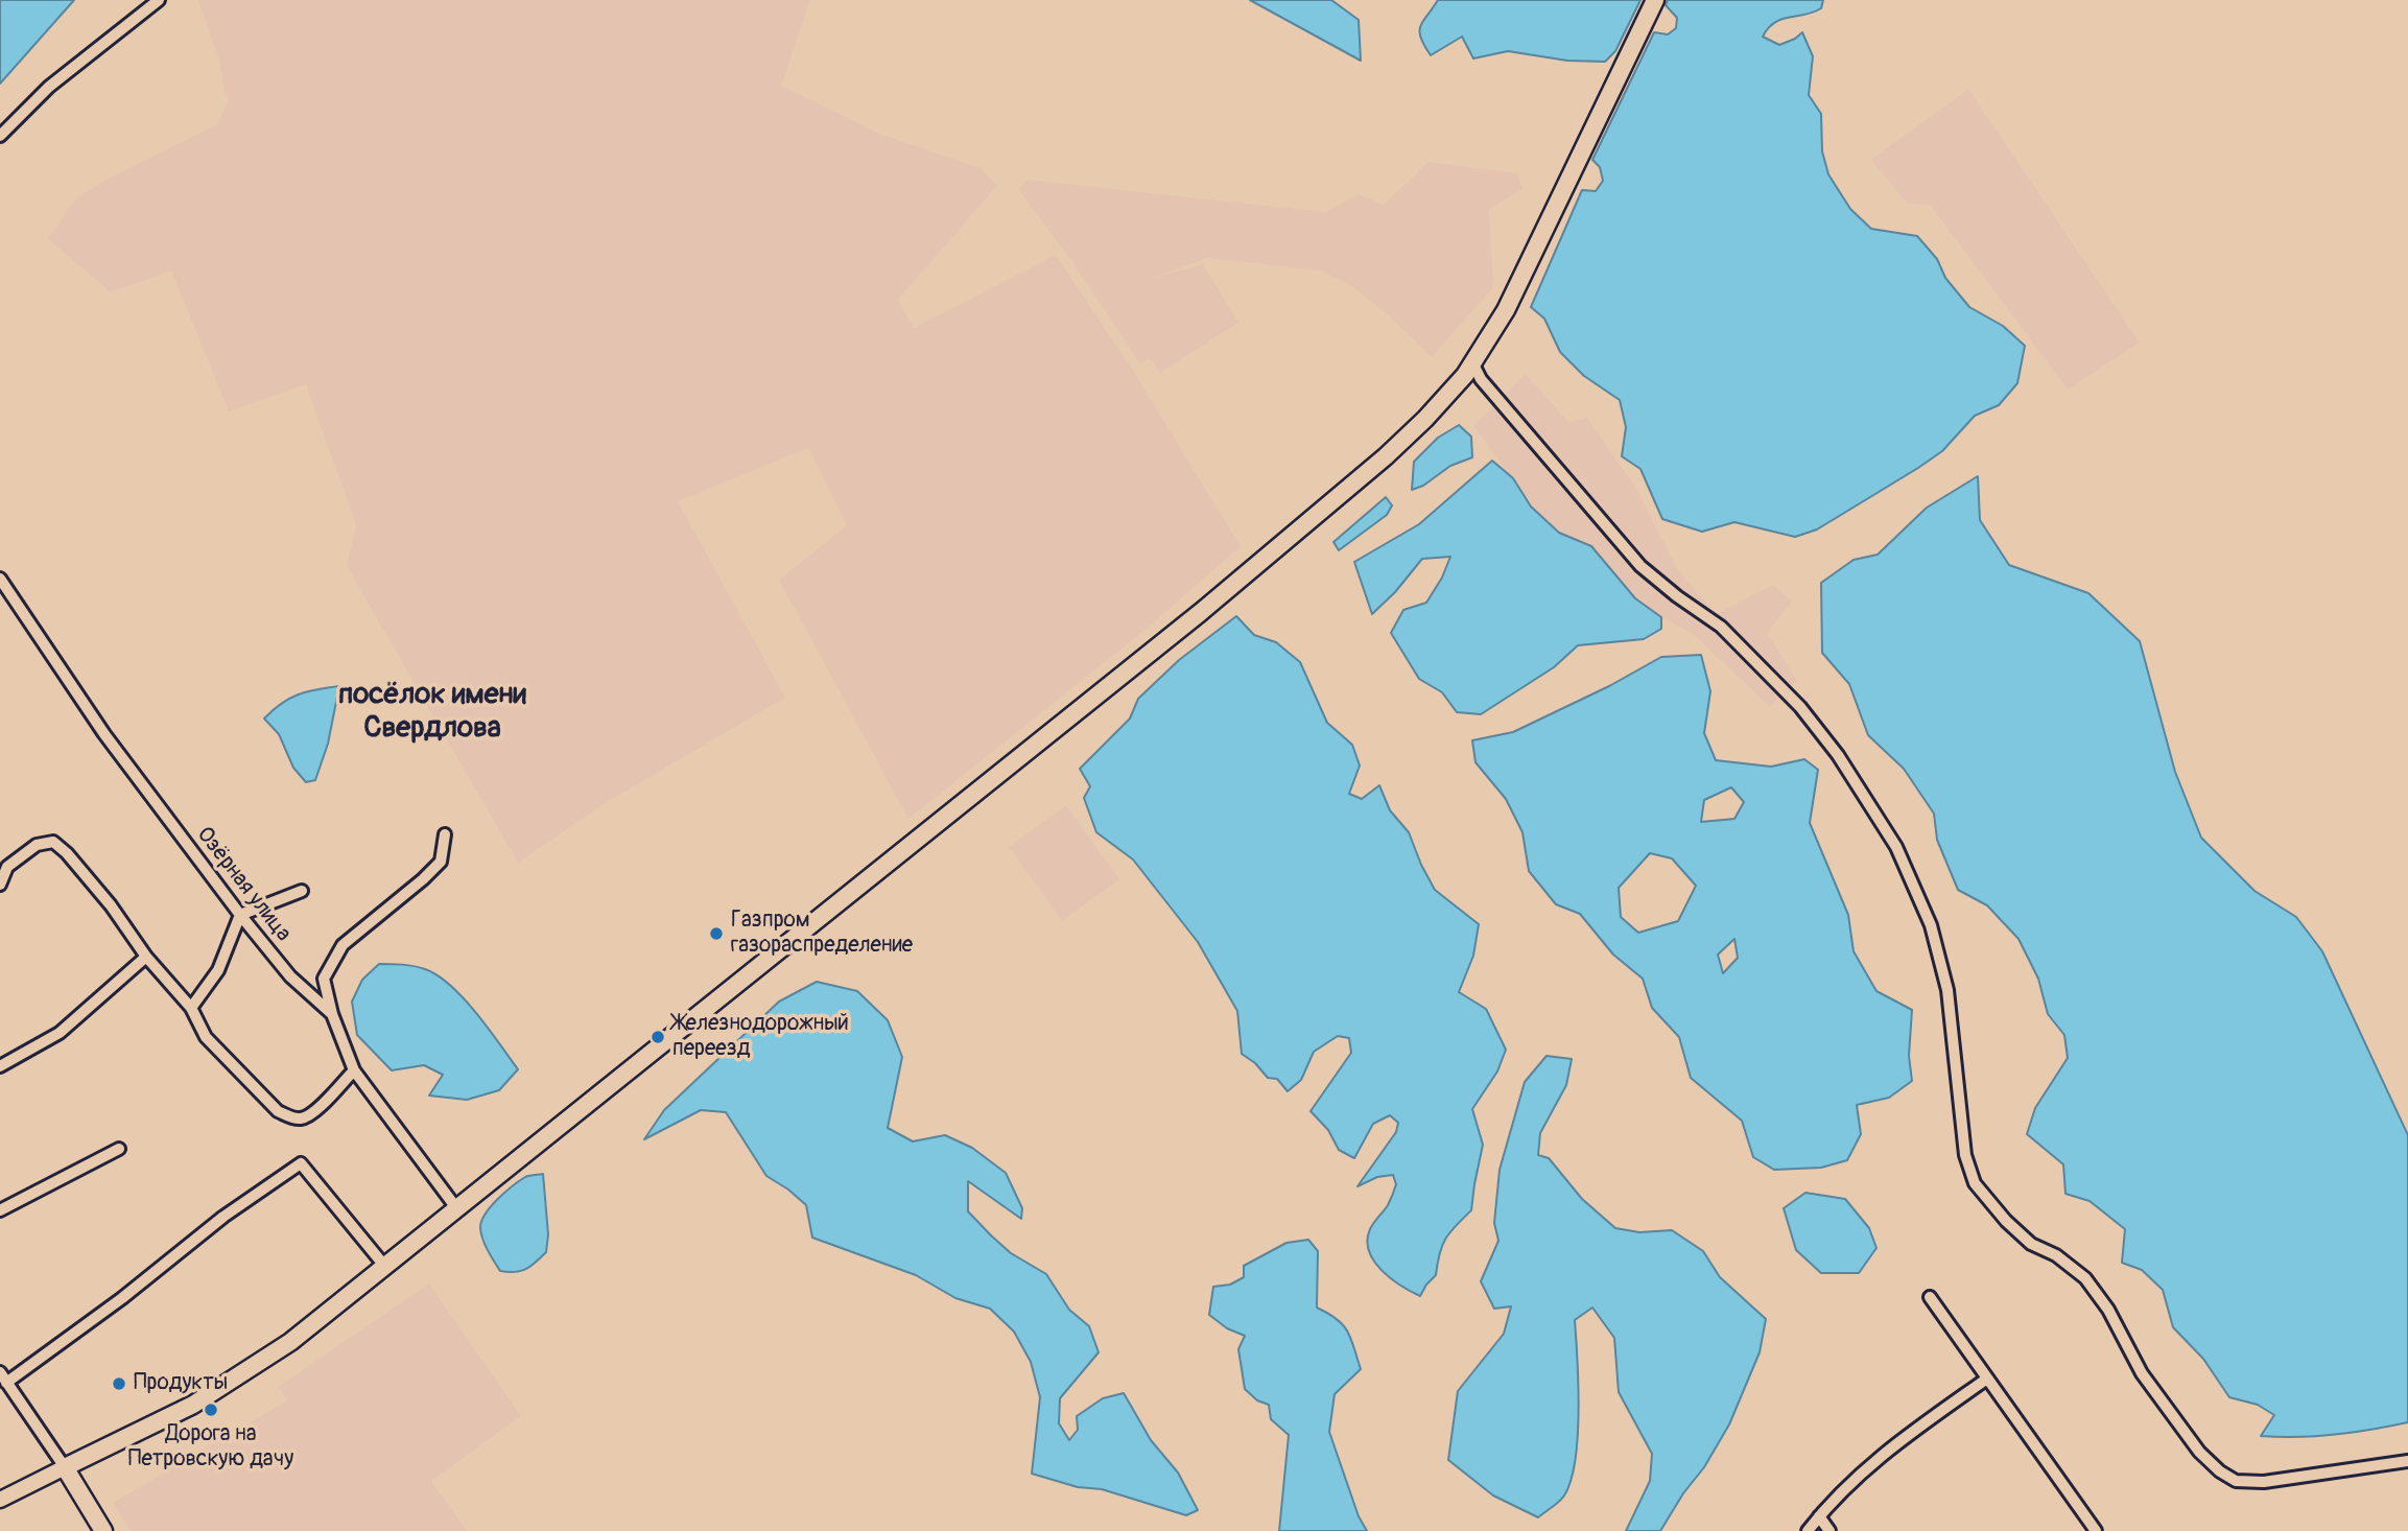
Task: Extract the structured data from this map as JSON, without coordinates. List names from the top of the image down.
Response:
{
  "streets": {
    "street": ["Озёрная улица"]
  },
  "districts": ["посёлок имени Свердлова"],
  "places": [
    "Газпром газораспределение",
    "Железнодорожный переезд",
    "Продукты",
    "Дорога на Петровскую дачу"
  ]
}
